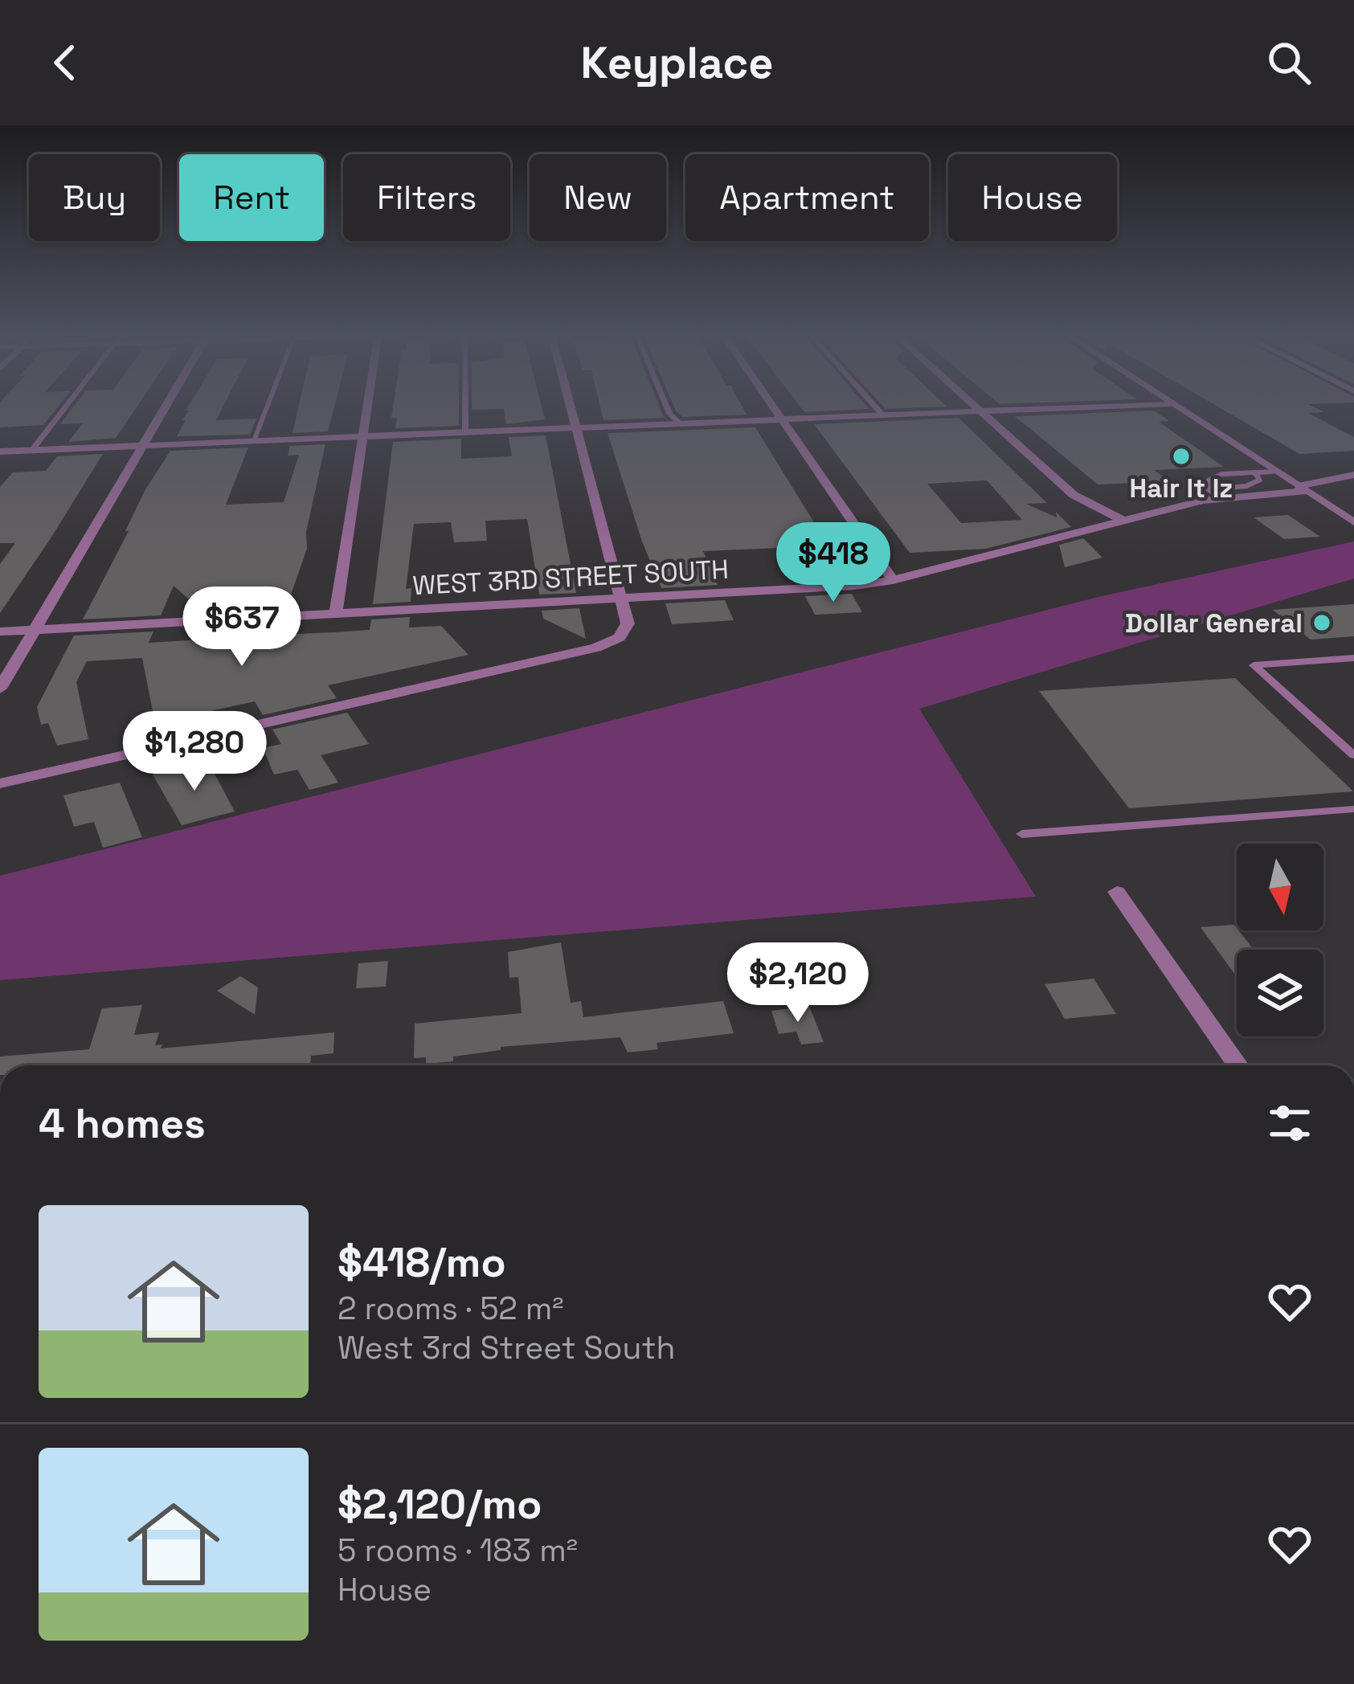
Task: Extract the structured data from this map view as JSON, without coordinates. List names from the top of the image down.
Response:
{
  "streets": {
    "street": ["WEST 3RD STREET SOUTH"]
  },
  "places": ["Hair It Iz", "Dollar General"],
  "north": "bottom",
  "page": {
    "header": "Keyplace",
    "chip": [
      "Buy",
      "Rent",
      "Filters",
      "New",
      "Apartment",
      "House"
    ],
    "price": [
      "$418",
      "$637",
      "$1,280",
      "$2,120"
    ],
    "heading": "4 homes",
    "list": [
      {
        "name": "$418/mo",
        "note": "2 rooms · 52 m² · West 3rd Street South"
      },
      {
        "name": "$2,120/mo",
        "note": "5 rooms · 183 m² · House"
      }
    ]
  }
}
